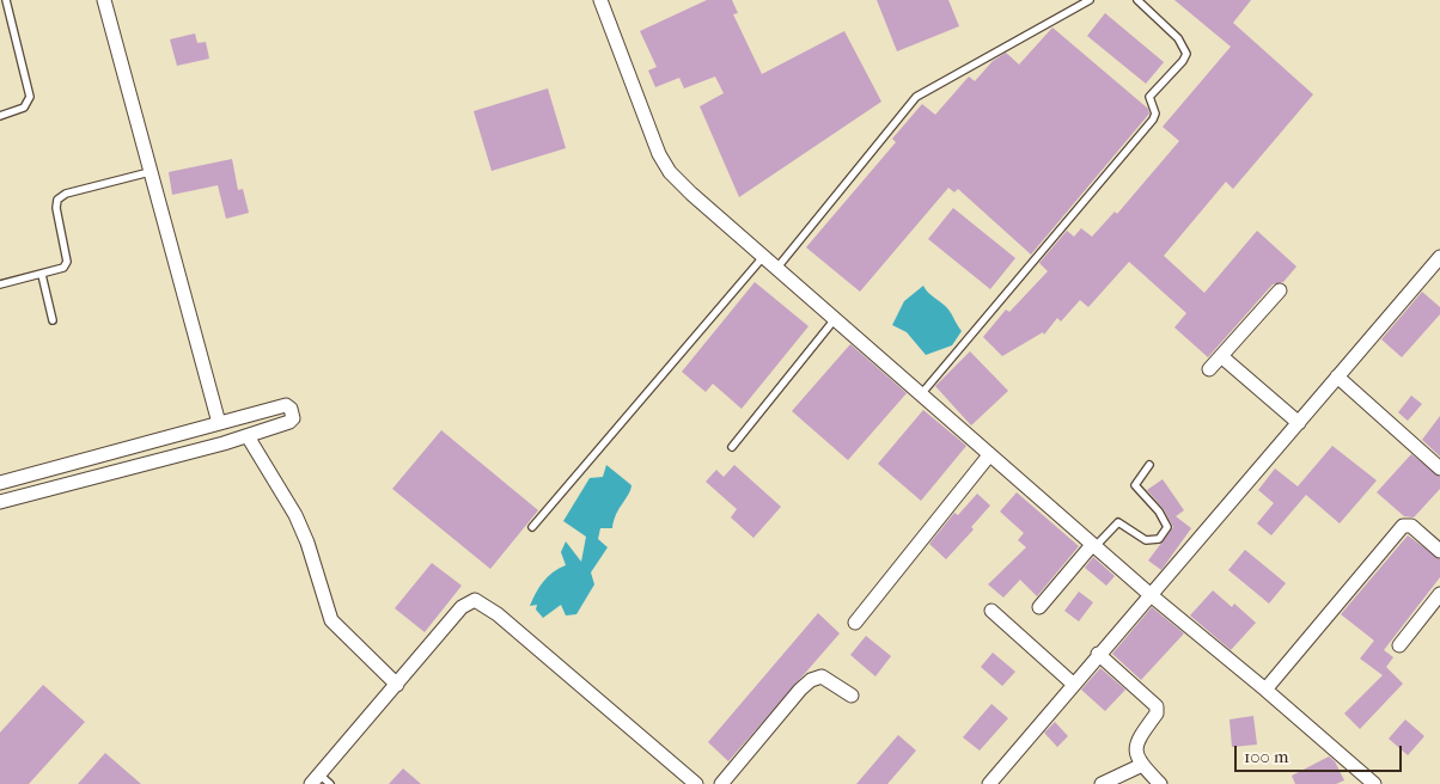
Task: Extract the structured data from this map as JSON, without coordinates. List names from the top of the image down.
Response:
{
  "scale_bar": "100 m"
}
